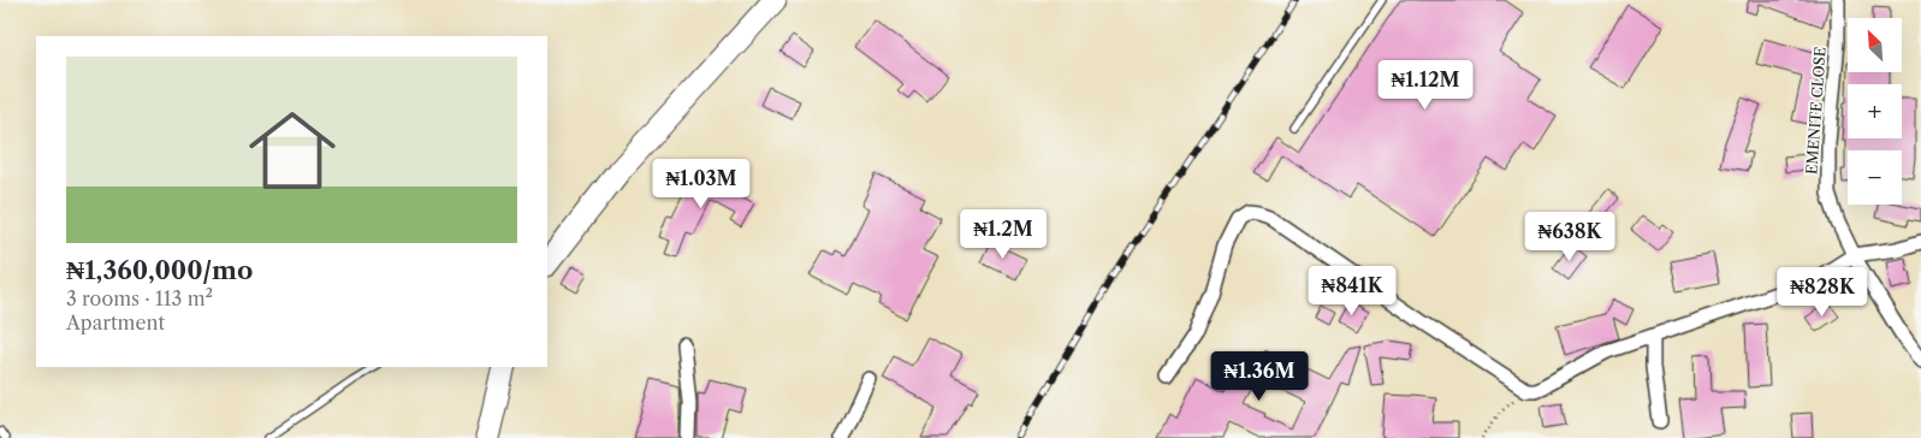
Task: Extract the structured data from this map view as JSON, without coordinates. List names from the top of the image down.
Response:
{
  "streets": {
    "street": ["EMENITE CLOSE"]
  },
  "north": "top left",
  "page": {
    "map_buttons": ["+", "−"],
    "list": [
      {
        "name": "₦1,360,000/mo",
        "note": "3 rooms · 113 m² · Apartment"
      }
    ],
    "price": [
      "₦1.12M",
      "₦1.03M",
      "₦1.2M",
      "₦638K",
      "₦841K",
      "₦828K",
      "₦1.36M"
    ]
  }
}
